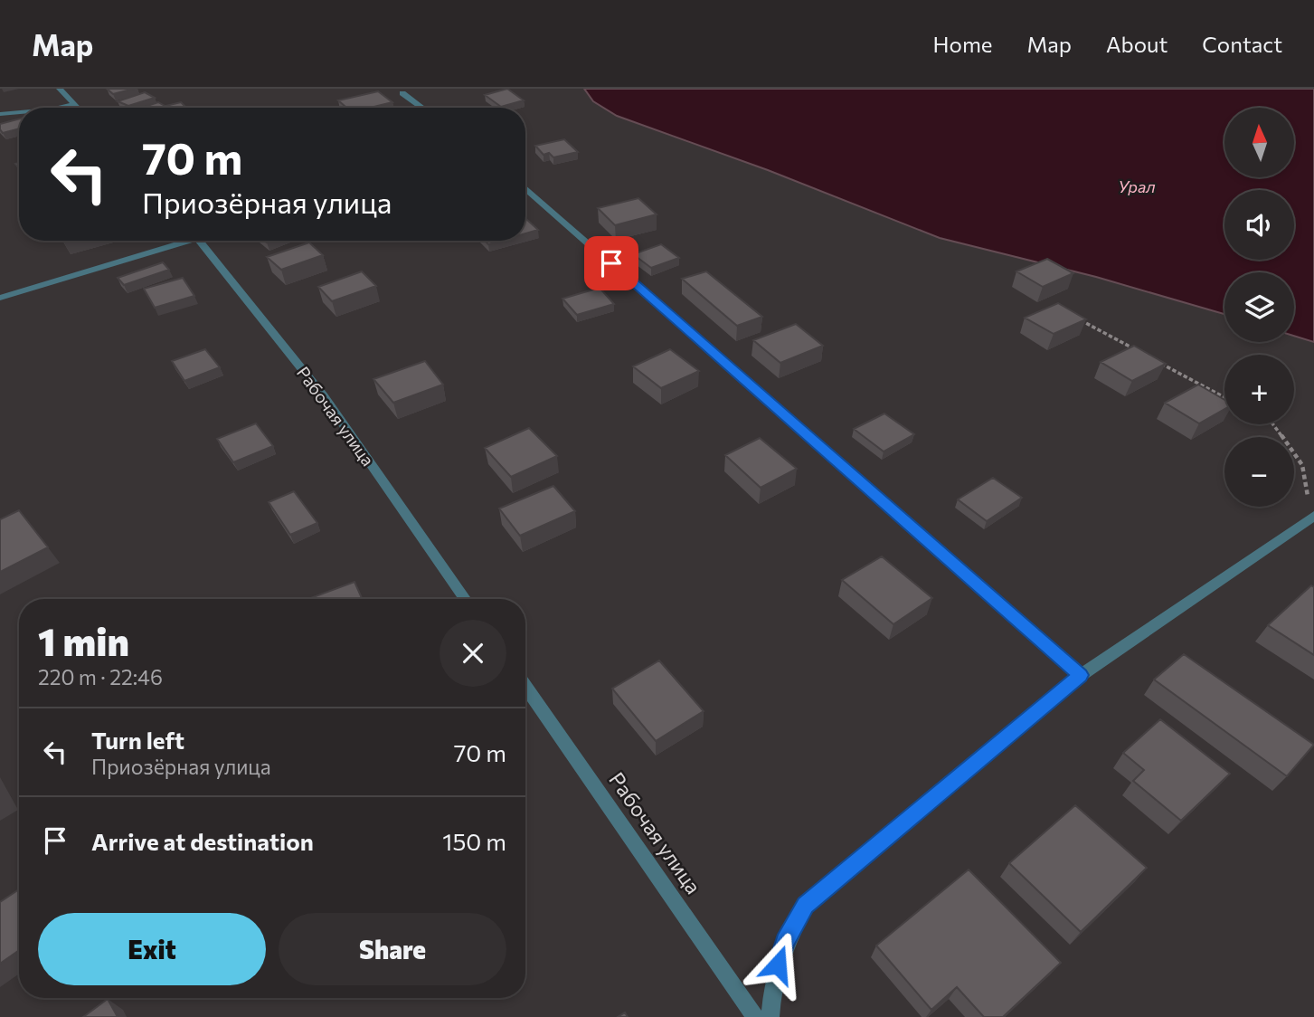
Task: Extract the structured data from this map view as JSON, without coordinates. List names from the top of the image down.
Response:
{
  "streets": {
    "street": ["Рабочая улица"]
  },
  "water": ["Урал"],
  "north": "top",
  "page": {
    "header": "Map",
    "nav": [
      "Home",
      "Map",
      "About",
      "Contact"
    ],
    "map_buttons": ["+", "−"],
    "turn": ["70 m", "Приозёрная улица"],
    "heading": ["1 min", "220 m · 22:46"],
    "list": [
      {
        "name": "Turn left",
        "note": "Приозёрная улица",
        "value": "70 m"
      },
      {
        "name": "Arrive at destination",
        "value": "150 m"
      }
    ],
    "buttons": ["Exit", "Share"]
  }
}
